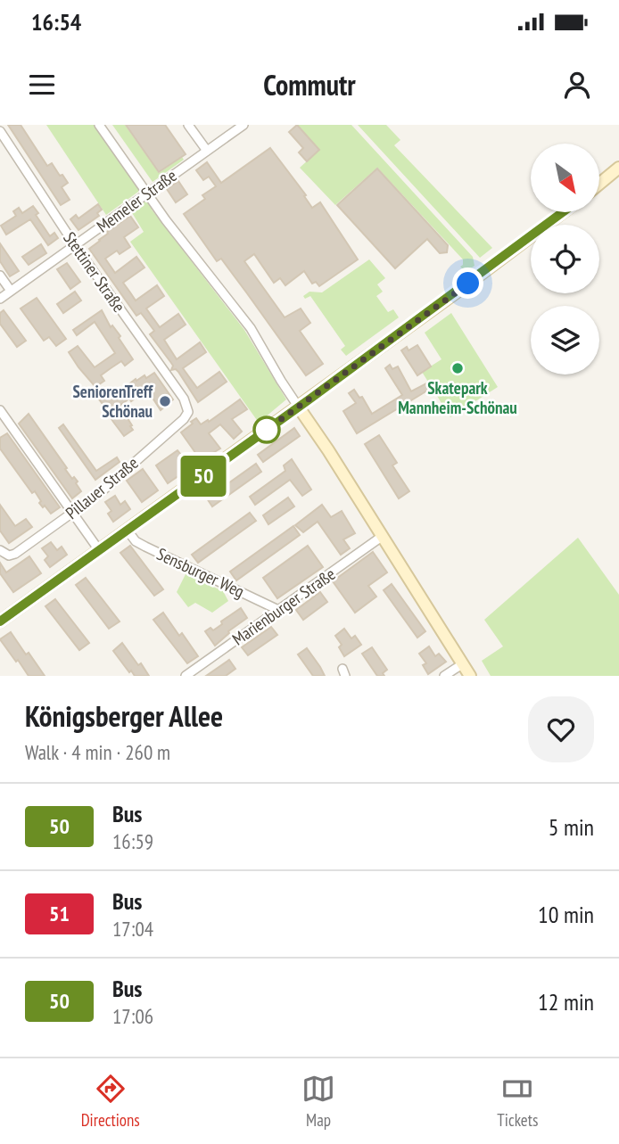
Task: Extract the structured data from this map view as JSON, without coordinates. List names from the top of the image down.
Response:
{
  "streets": {
    "street": [
      "Memeler Straße",
      "Stettiner Straße",
      "Pillauer Straße",
      "Sensburger Weg",
      "Marienburger Straße"
    ]
  },
  "crossings": [
    ["Memeler Straße", "Stettiner Straße"],
    ["Stettiner Straße", "Pillauer Straße"],
    ["Sensburger Weg", "Marienburger Straße"]
  ],
  "places": ["Skatepark Mannheim-Schönau", "SeniorenTreff Schönau"],
  "lines": ["bus line 50"],
  "north": "bottom right",
  "page": {
    "status": "16:54",
    "header": "Commutr",
    "on_map": "50",
    "heading": ["Königsberger Allee", "Walk · 4 min · 260 m"],
    "list": [
      {
        "mark": "50",
        "name": "Bus",
        "note": "16:59",
        "value": "5 min"
      },
      {
        "mark": "51",
        "name": "Bus",
        "note": "17:04",
        "value": "10 min"
      },
      {
        "mark": "50",
        "name": "Bus",
        "note": "17:06",
        "value": "12 min"
      }
    ],
    "tabs": ["Directions", "Map", "Tickets"]
  }
}
